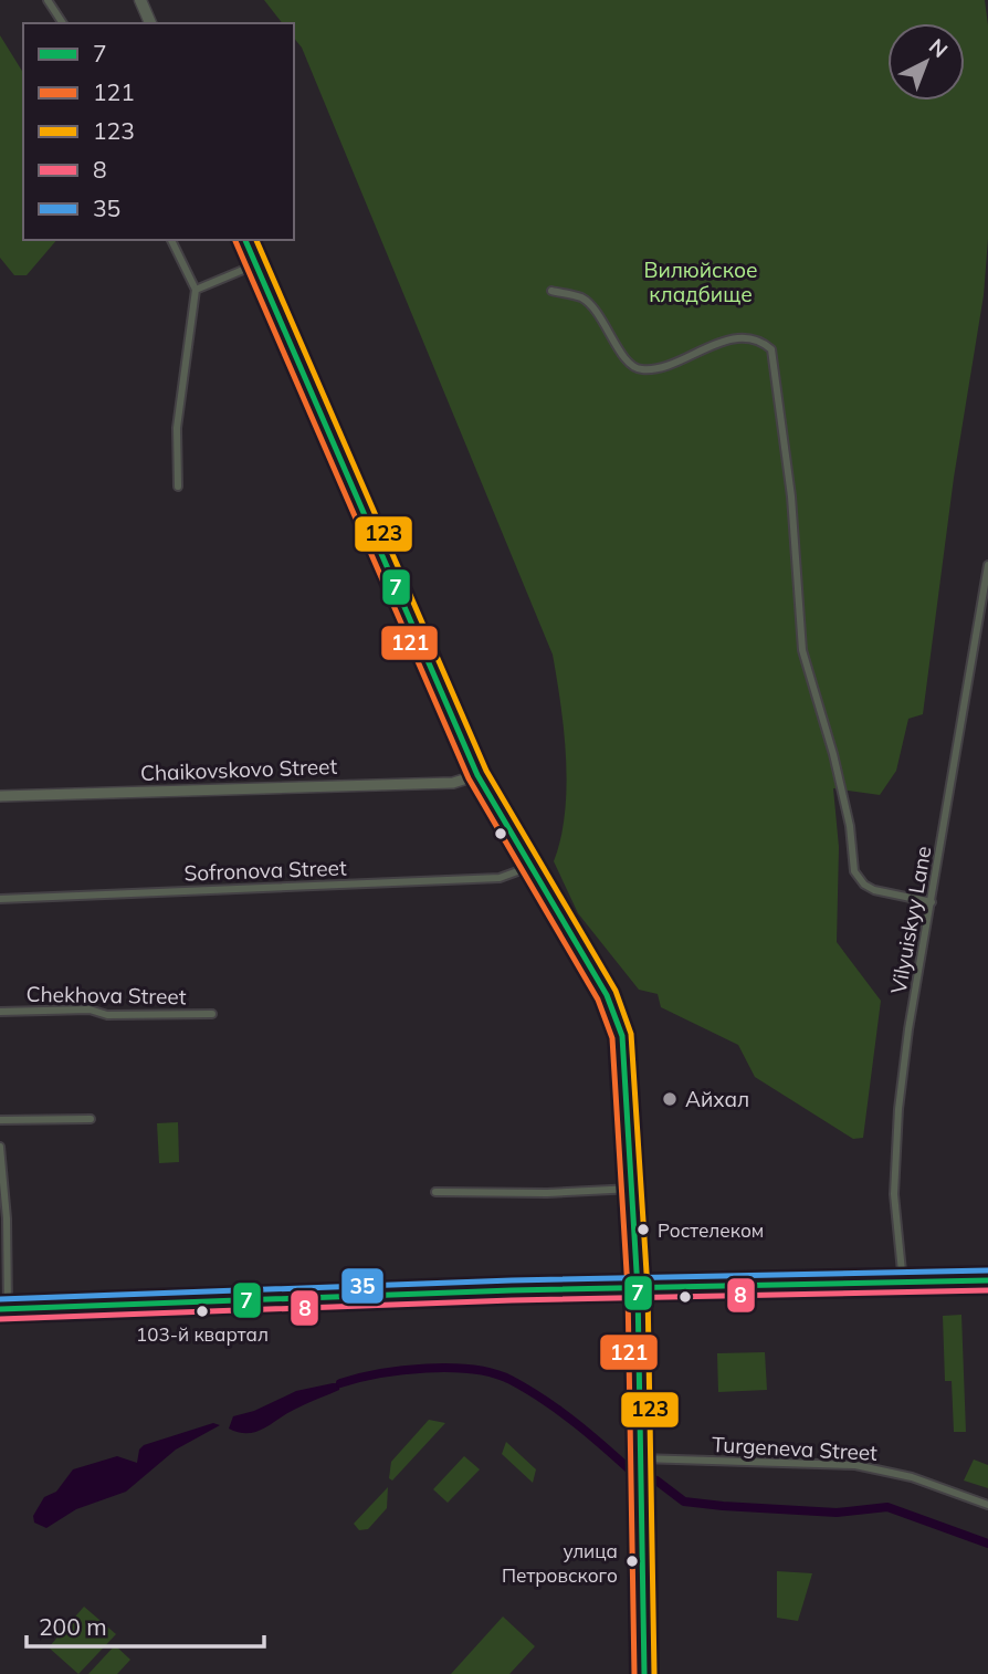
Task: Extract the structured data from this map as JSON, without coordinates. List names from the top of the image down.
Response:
{
  "streets": {
    "main road": ["Chaikovskovo Street"],
    "street": [
      "Sofronova Street",
      "Vilyuiskyy Lane",
      "Chekhova Street",
      "Turgeneva Street"
    ]
  },
  "parks": ["Вилюйское кладбище"],
  "places": [
    "Айхал",
    "Ростелеком",
    "103-й квартал",
    "улица Петровского"
  ],
  "lines": [
    "transit line 7",
    "transit line 123",
    "transit line 121",
    "transit line 35",
    "transit line 8"
  ],
  "legend": [
    "7",
    "121",
    "123",
    "8",
    "35"
  ],
  "scale_bar": "200 m",
  "north": "top right"
}
